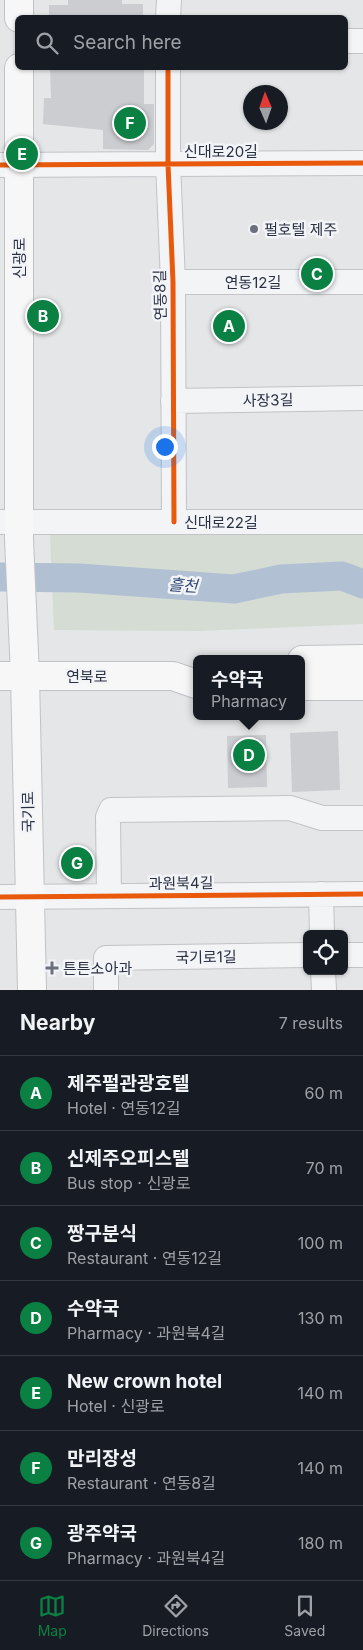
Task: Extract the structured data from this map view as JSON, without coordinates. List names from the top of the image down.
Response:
{
  "streets": {
    "main road": ["신광로", "연북로", "국기로"],
    "street": [
      "신대로20길",
      "연동12길",
      "연동8길",
      "사장3길",
      "신대로22길",
      "과원북4길",
      "국기로1길"
    ]
  },
  "crossings": [
    ["신대로20길", "신광로"],
    ["신대로20길", "연동8길"],
    ["신광로", "신대로22길"],
    ["신광로", "국기로"],
    ["연동12길", "연동8길"],
    ["연동8길", "사장3길"],
    ["연동8길", "신대로22길"],
    ["연북로", "국기로"],
    ["국기로", "과원북4길"]
  ],
  "water": ["흘천"],
  "places": {
    "other": ["펄호텔 제주"],
    "health": ["튼튼소아과"]
  },
  "north": "top",
  "page": {
    "search": "Search here",
    "pins": [
      "F",
      "E",
      "C",
      "B",
      "A",
      "D",
      "G"
    ],
    "popup": ["수약국", "Pharmacy"],
    "heading": ["Nearby", "7 results"],
    "list": [
      {
        "mark": "A",
        "name": "제주펄관광호텔",
        "note": "Hotel · 연동12길",
        "value": "60 m"
      },
      {
        "mark": "B",
        "name": "신제주오피스텔",
        "note": "Bus stop · 신광로",
        "value": "70 m"
      },
      {
        "mark": "C",
        "name": "짱구분식",
        "note": "Restaurant · 연동12길",
        "value": "100 m"
      },
      {
        "mark": "D",
        "name": "수약국",
        "note": "Pharmacy · 과원북4길",
        "value": "130 m"
      },
      {
        "mark": "E",
        "name": "New crown hotel",
        "note": "Hotel · 신광로",
        "value": "140 m"
      },
      {
        "mark": "F",
        "name": "만리장성",
        "note": "Restaurant · 연동8길",
        "value": "140 m"
      },
      {
        "mark": "G",
        "name": "광주약국",
        "note": "Pharmacy · 과원북4길",
        "value": "180 m"
      }
    ],
    "nav": ["Map", "Directions", "Saved"]
  }
}
